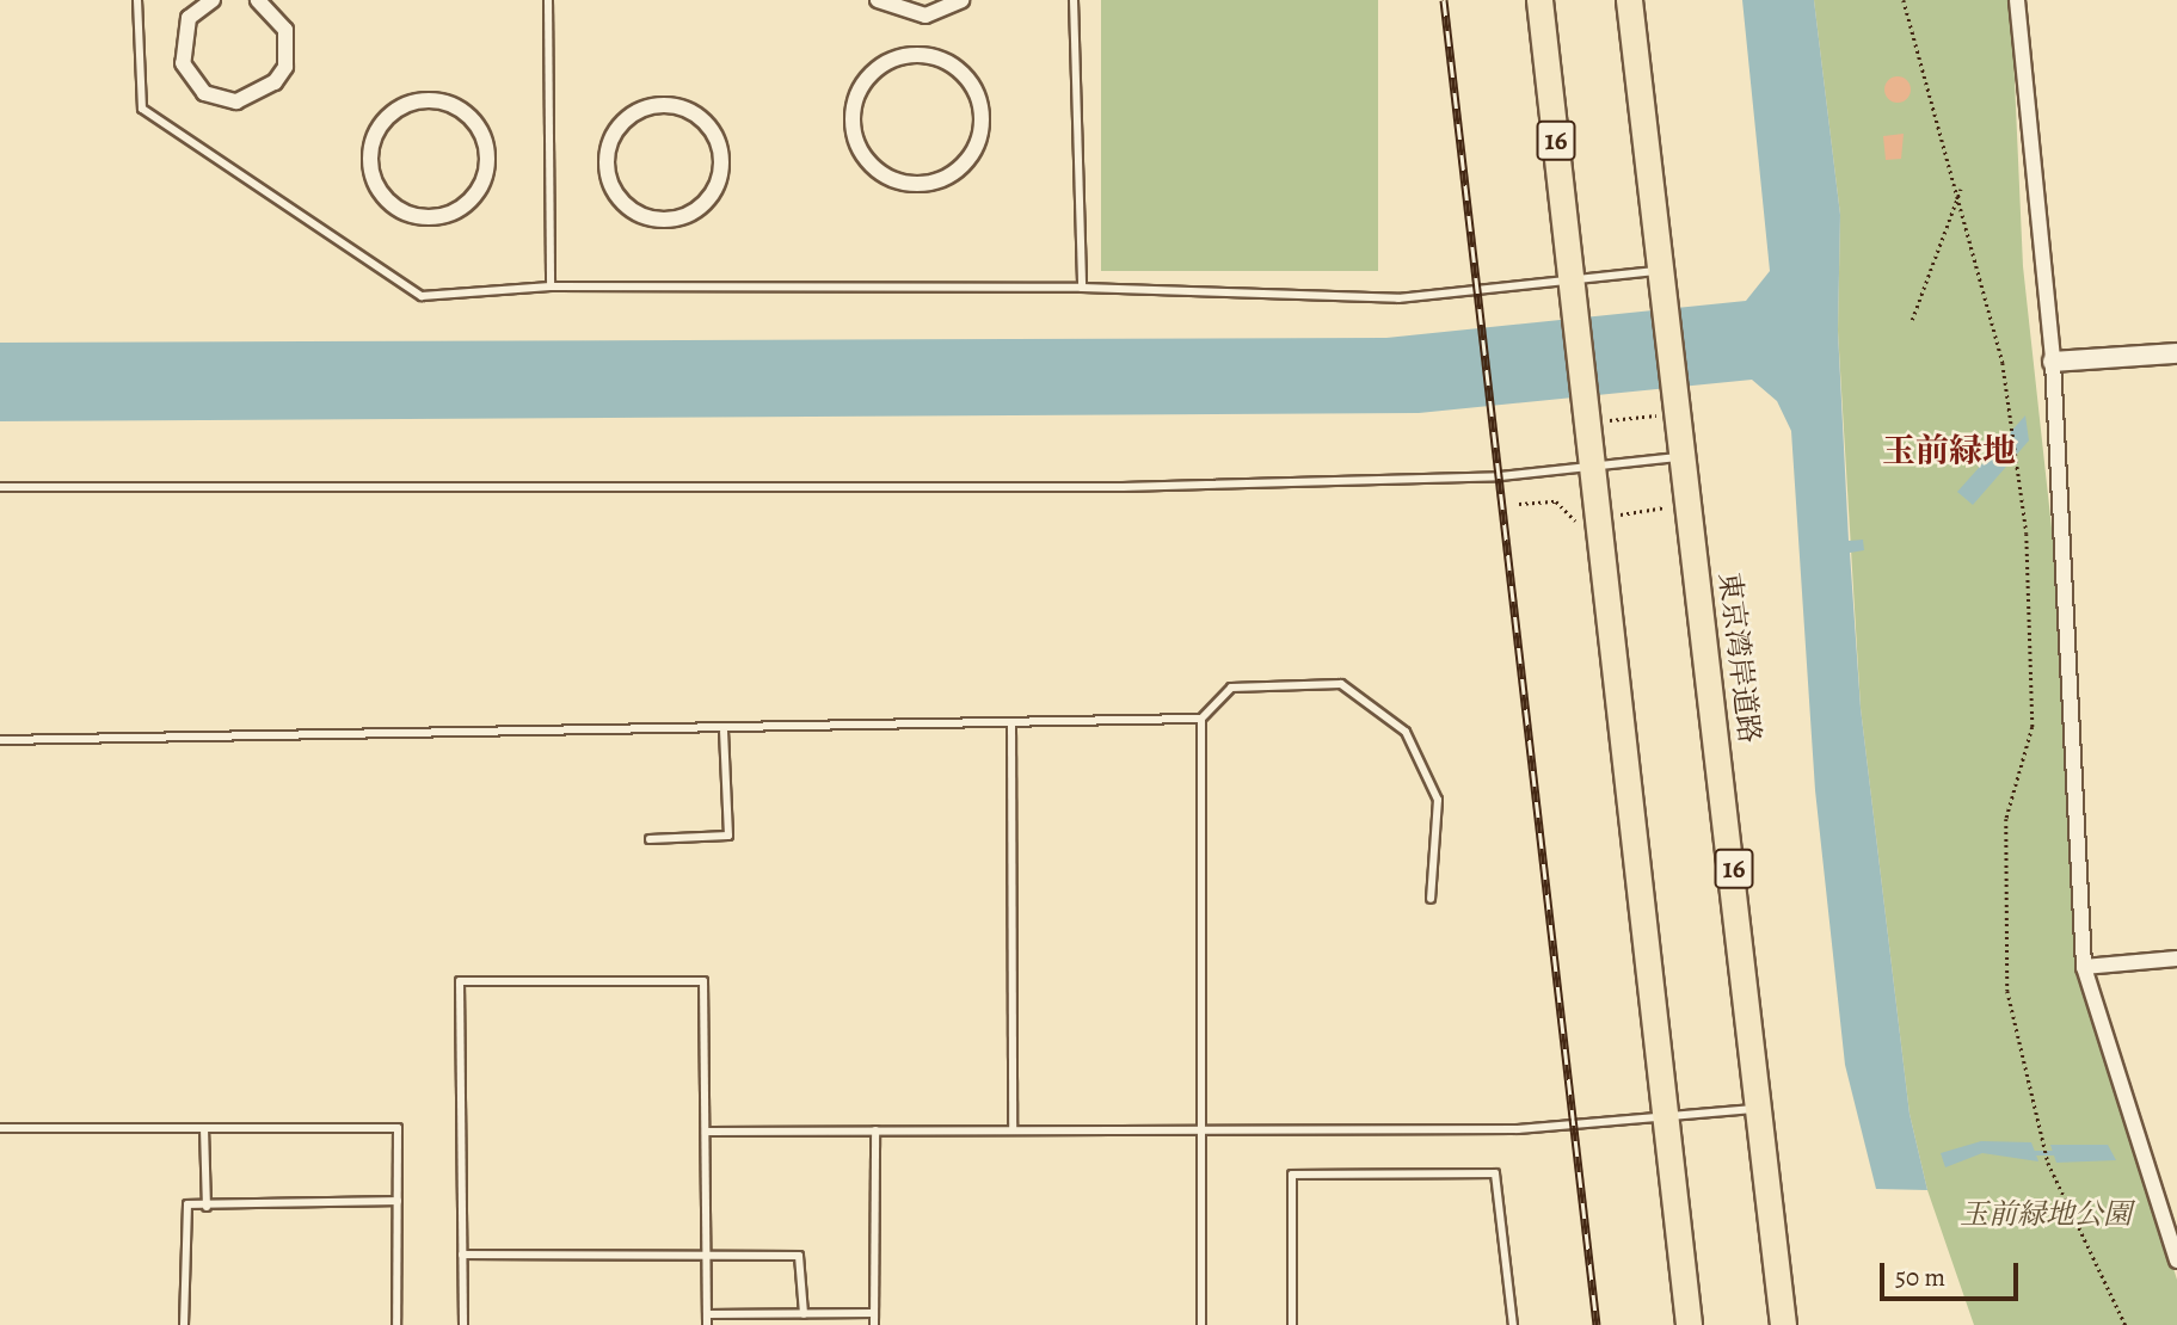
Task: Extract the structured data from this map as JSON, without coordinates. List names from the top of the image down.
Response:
{
  "streets": {
    "highway": ["16", "東京湾岸道路"]
  },
  "districts": ["玉前緑地"],
  "parks": ["玉前緑地公園"],
  "scale_bar": "50 m"
}
